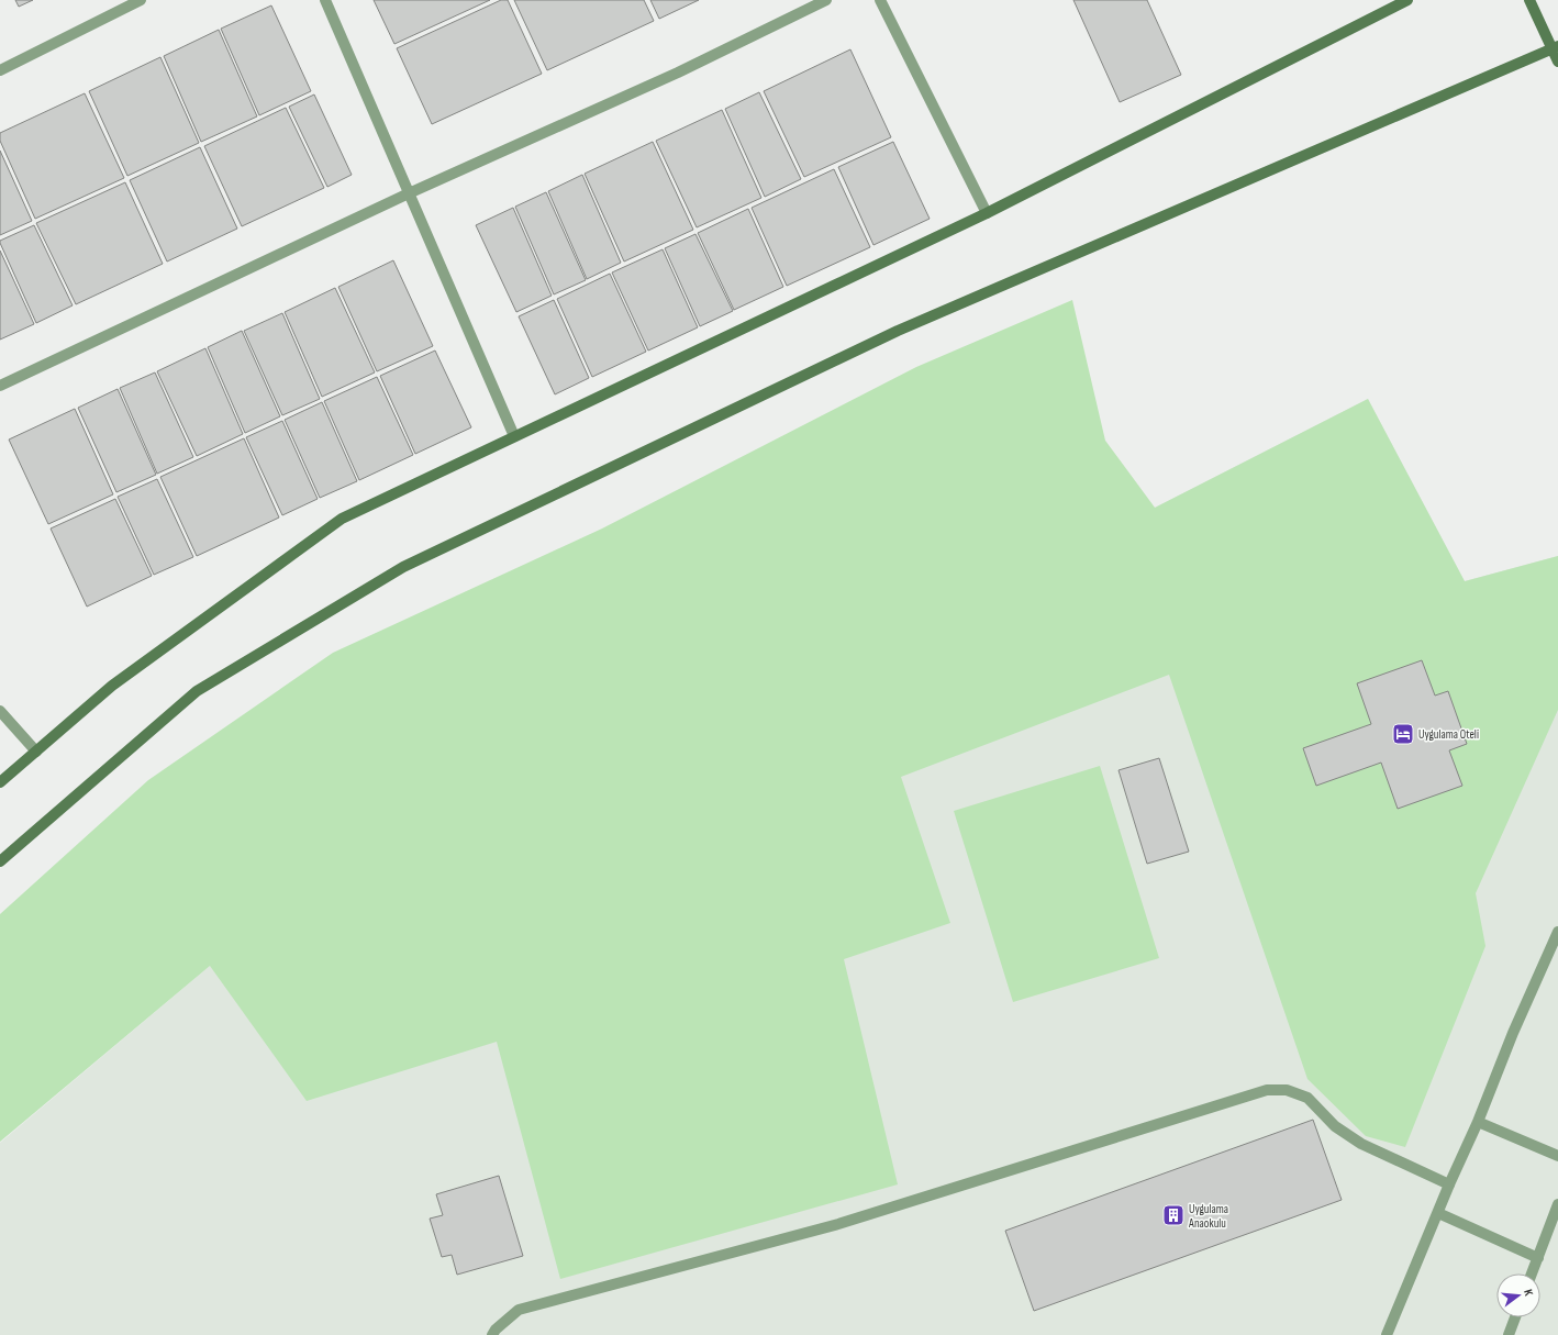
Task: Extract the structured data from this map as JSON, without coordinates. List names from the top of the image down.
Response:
{
  "places": {
    "hotel": ["Uygulama Oteli"],
    "building": ["Uygulama Anaokulu"]
  },
  "north": "right"
}
